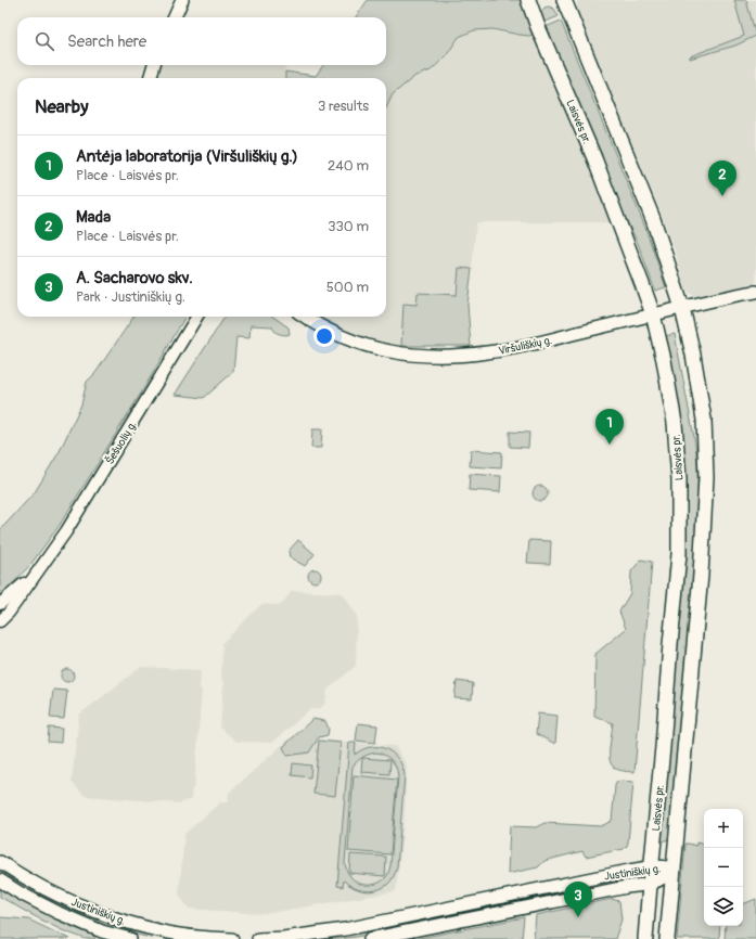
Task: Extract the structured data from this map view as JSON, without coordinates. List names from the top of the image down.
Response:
{
  "streets": {
    "main road": ["Laisvės pr.", "Viršuliškių g.", "Justiniškių g."],
    "street": ["Šešuolių g."]
  },
  "crossings": [
    ["Laisvės pr.", "Viršuliškių g."],
    ["Laisvės pr.", "Justiniškių g."]
  ],
  "page": {
    "search": "Search here",
    "heading": ["Nearby", "3 results"],
    "list": [
      {
        "mark": "1",
        "name": "Antėja laboratorija (Viršuliškių g.)",
        "note": "Place · Laisvės pr.",
        "value": "240 m"
      },
      {
        "mark": "2",
        "name": "Mada",
        "note": "Place · Laisvės pr.",
        "value": "330 m"
      },
      {
        "mark": "3",
        "name": "A. Sacharovo skv.",
        "note": "Park · Justiniškių g.",
        "value": "500 m"
      }
    ],
    "pins": ["2", "1", "3"],
    "map_buttons": ["+", "−"]
  }
}
